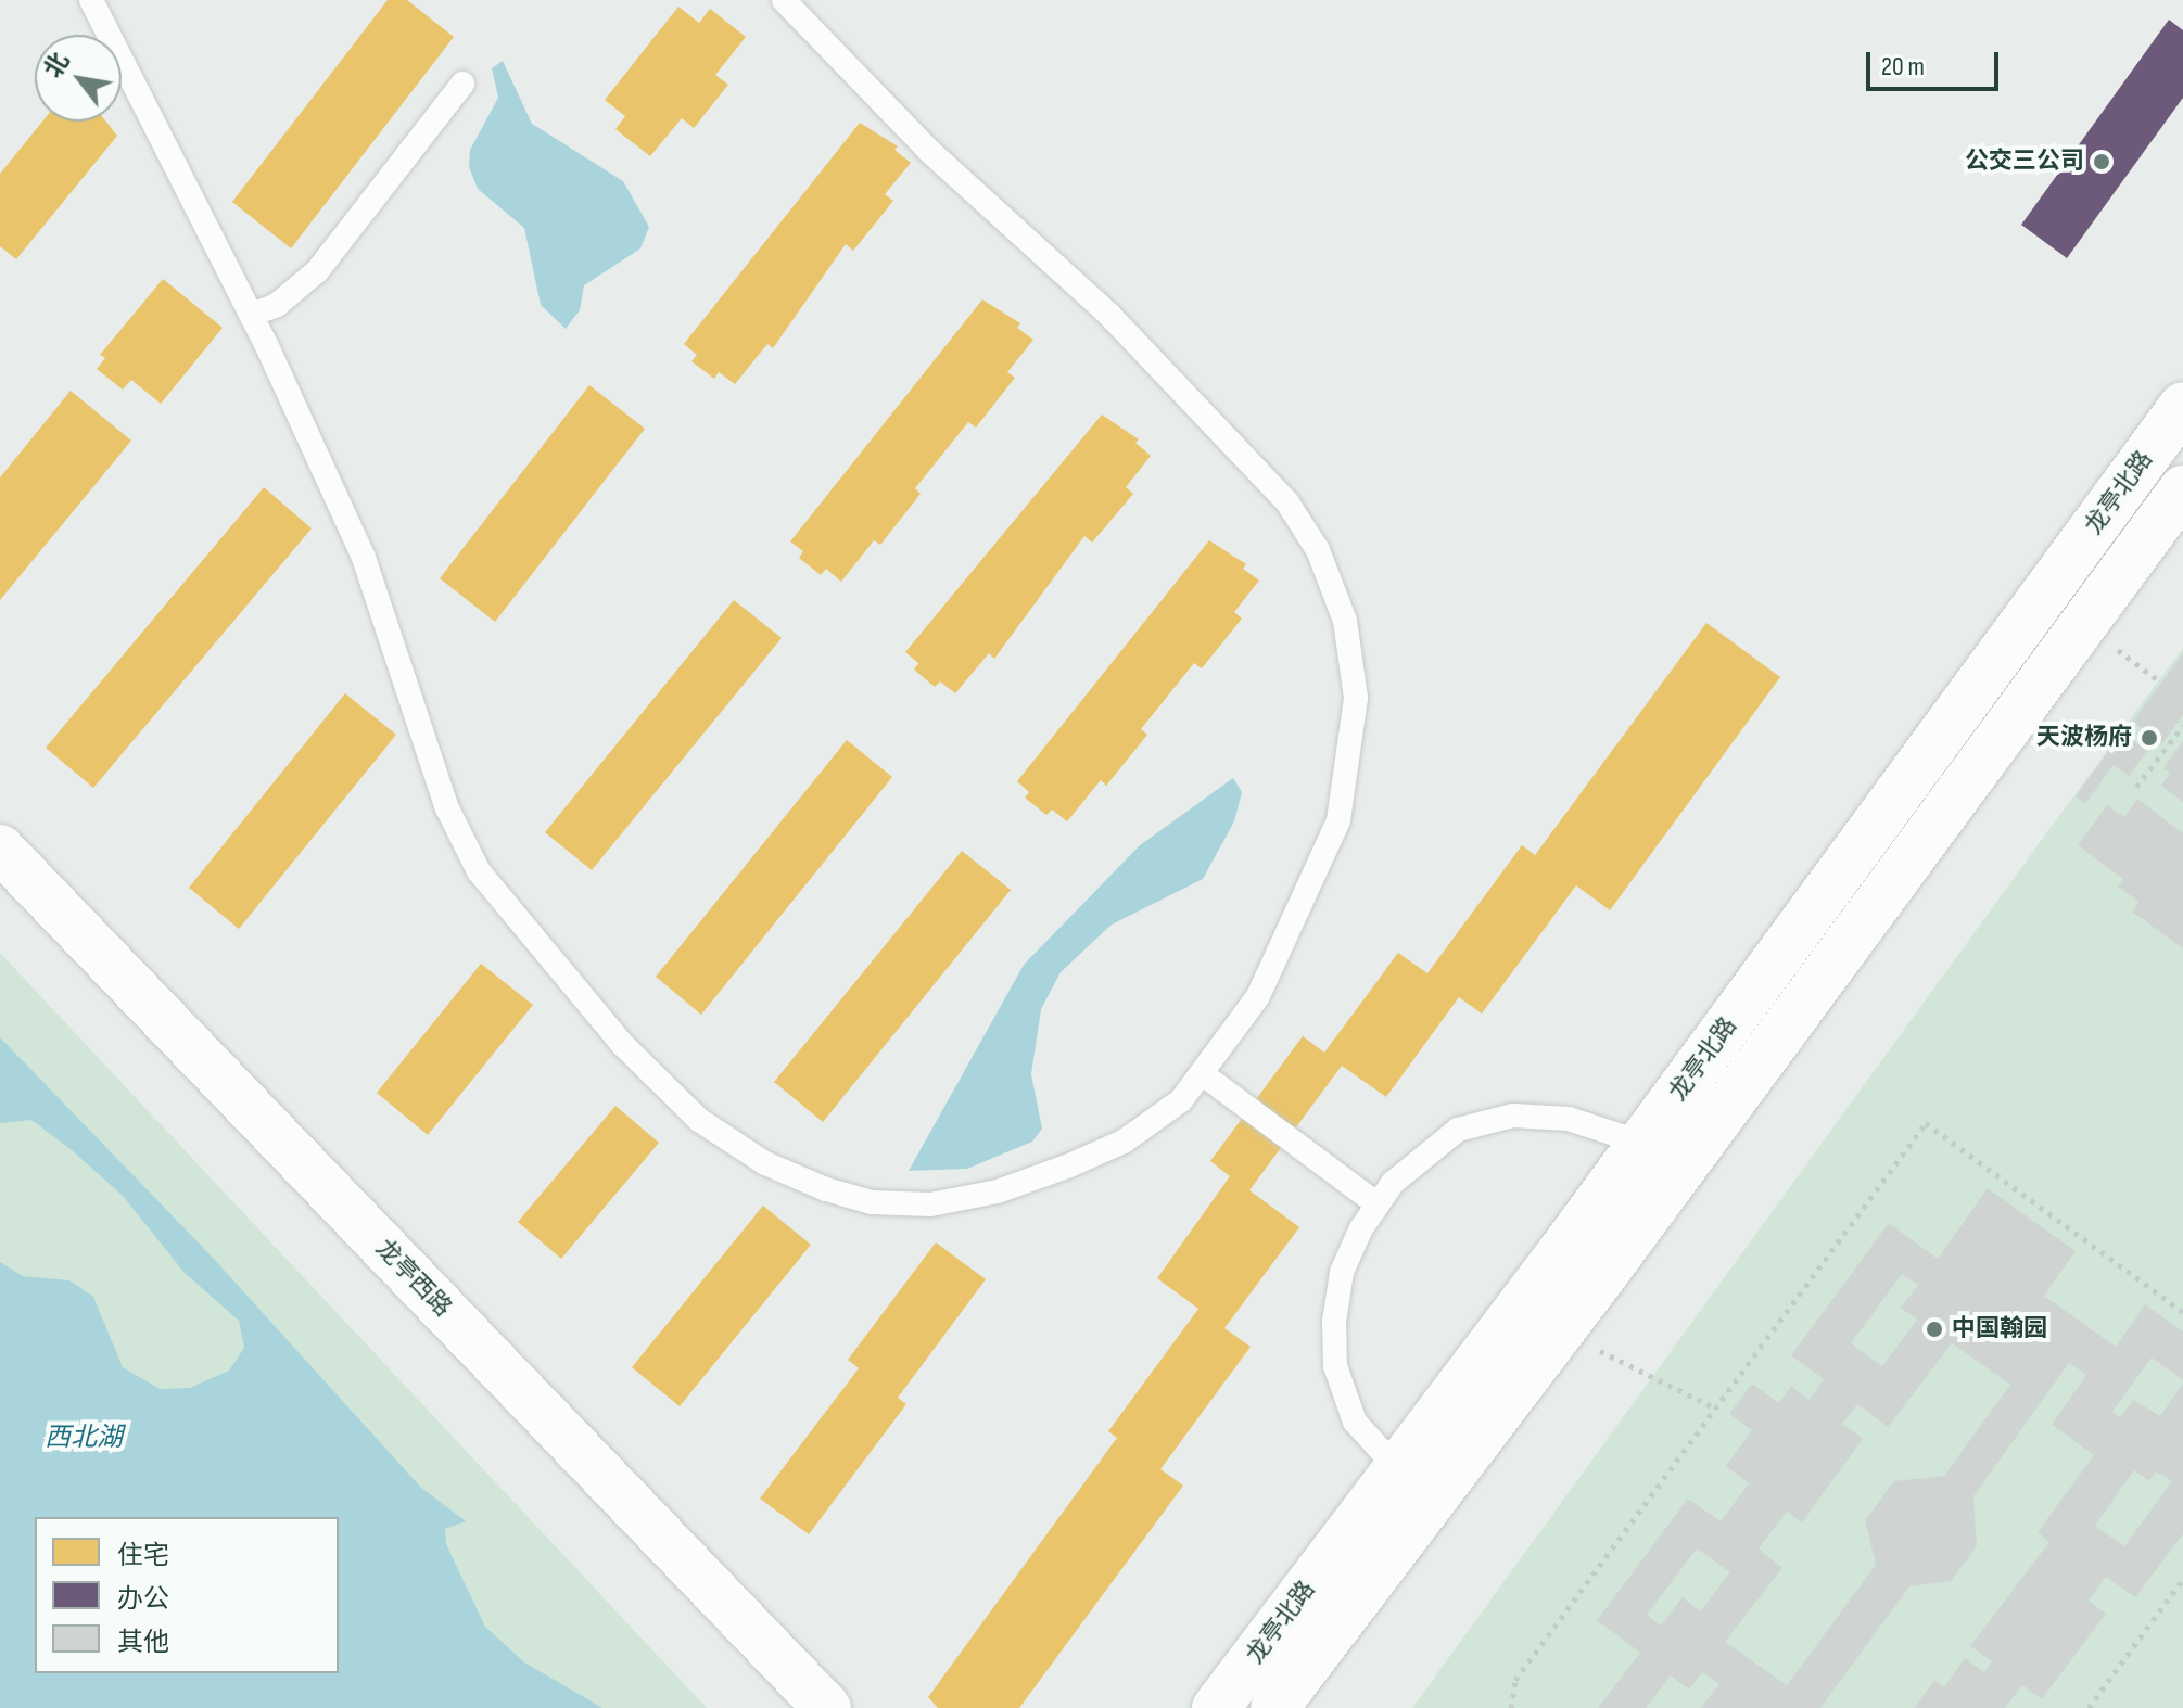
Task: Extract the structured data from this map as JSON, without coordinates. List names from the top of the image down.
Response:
{
  "streets": {
    "main road": ["龙亭北路", "龙亭西路"]
  },
  "water": ["西北湖"],
  "places": ["公交三公司", "天波杨府", "中国翰园"],
  "legend": ["住宅", "办公", "其他"],
  "scale_bar": "20 m",
  "north": "top left"
}
